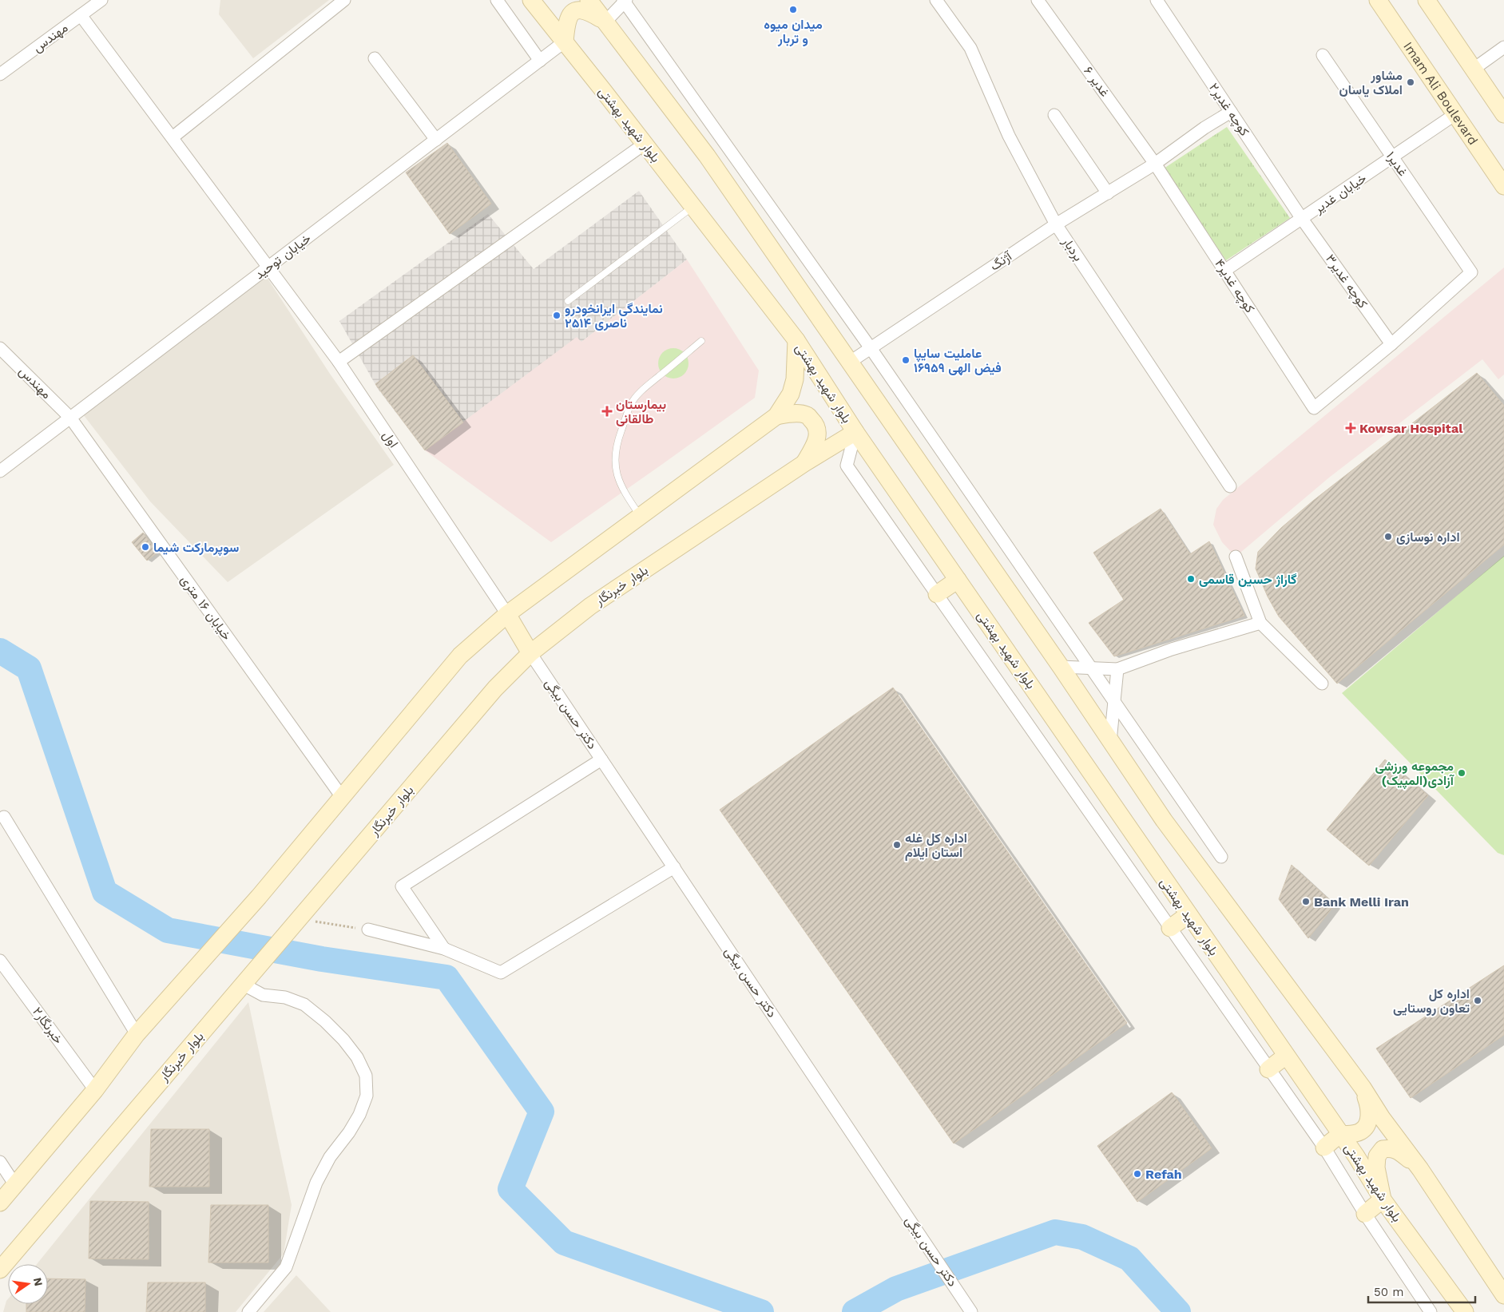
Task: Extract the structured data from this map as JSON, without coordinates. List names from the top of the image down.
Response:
{
  "streets": {
    "main road": ["Imam Ali Boulevard", "بلوار شهید بهشتی", "بلوار خبرنگار"],
    "street": [
      "مهندس",
      "غدیر ۶",
      "کوچه غدیر۲",
      "غدیر۱",
      "خیابان غدیر",
      "بردبار",
      "خیابان توحید",
      "آژنگ",
      "کوچه غدیر۳",
      "کوچه غدیر۴",
      "اول",
      "خیابان ۱۶ متری",
      "دکتر حسن بیگی",
      "خبرنگار۲"
    ]
  },
  "crossings": [
    ["مهندس", "خیابان توحید"],
    ["مهندس", "اول"],
    ["مهندس", "خیابان ۱۶ متری"],
    ["غدیر ۶", "آژنگ"],
    ["غدیر ۶", "کوچه غدیر۴"],
    ["Imam Ali Boulevard", "خیابان غدیر"],
    ["کوچه غدیر۲", "خیابان غدیر"],
    ["کوچه غدیر۲", "آژنگ"],
    ["کوچه غدیر۲", "کوچه غدیر۳"],
    ["بلوار شهید بهشتی", "خیابان توحید"],
    ["بلوار شهید بهشتی", "بلوار خبرنگار"],
    ["غدیر۱", "خیابان غدیر"],
    ["غدیر۱", "کوچه غدیر۳"],
    ["غدیر۱", "کوچه غدیر۴"],
    ["خیابان غدیر", "کوچه غدیر۳"],
    ["خیابان غدیر", "کوچه غدیر۴"],
    ["بردبار", "آژنگ"],
    ["خیابان توحید", "اول"],
    ["خیابان توحید", "خیابان ۱۶ متری"],
    ["آژنگ", "کوچه غدیر۴"],
    ["کوچه غدیر۳", "کوچه غدیر۴"],
    ["بلوار خبرنگار", "دکتر حسن بیگی"]
  ],
  "places": {
    "other": [
      "میدان میوه و تربار",
      "مشاور املاک یاسان",
      "نمایندگی ایرانخودرو ناصری ۲۵۱۴",
      "عاملیت سایپا ۱۶۹۵۹ فیض الهی",
      "اداره نوسازی",
      "سوپرمارکت شیما",
      "گاراژ حسین قاسمی",
      "مجموعه ورزشی آزادی(المپیک)",
      "اداره کل غله استان ایلام",
      "Bank Melli Iran",
      "اداره کل تعاون روستایی",
      "Refah"
    ],
    "health": ["بیمارستان طالقانی", "Kowsar Hospital"]
  },
  "scale_bar": "50 m",
  "north": "right"
}
